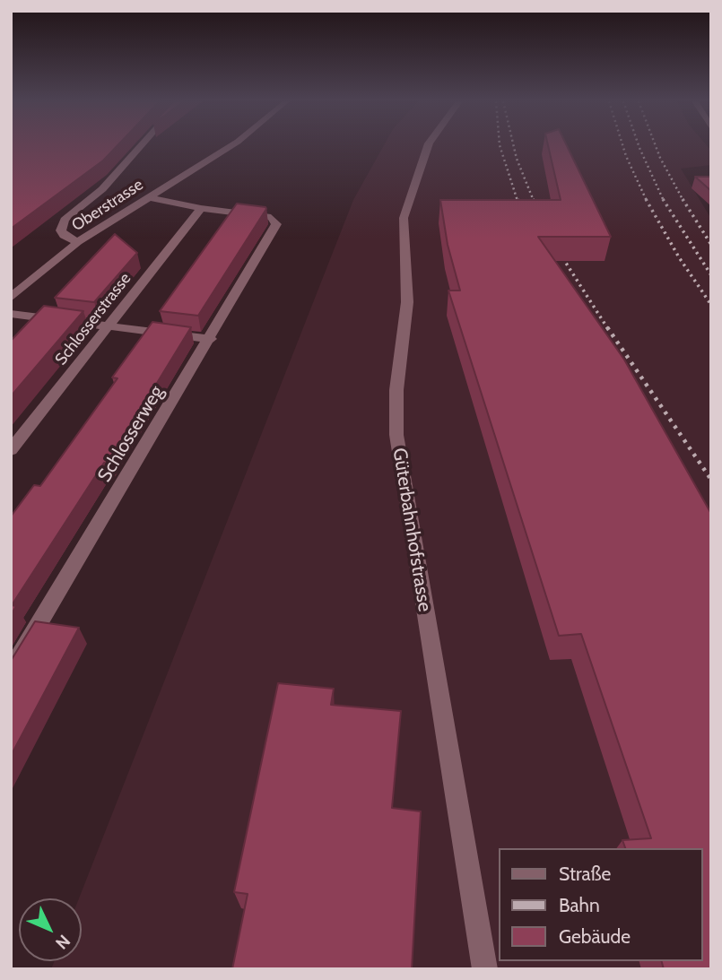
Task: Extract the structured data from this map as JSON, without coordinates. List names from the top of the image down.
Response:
{
  "streets": {
    "street": [
      "Oberstrasse",
      "Schlosserstrasse",
      "Schlosserweg",
      "Güterbahnhofstrasse"
    ]
  },
  "crossings": [
    ["Schlosserstrasse", "Schlosserweg"]
  ],
  "legend": ["Straße", "Bahn", "Gebäude"],
  "north": "bottom right"
}
